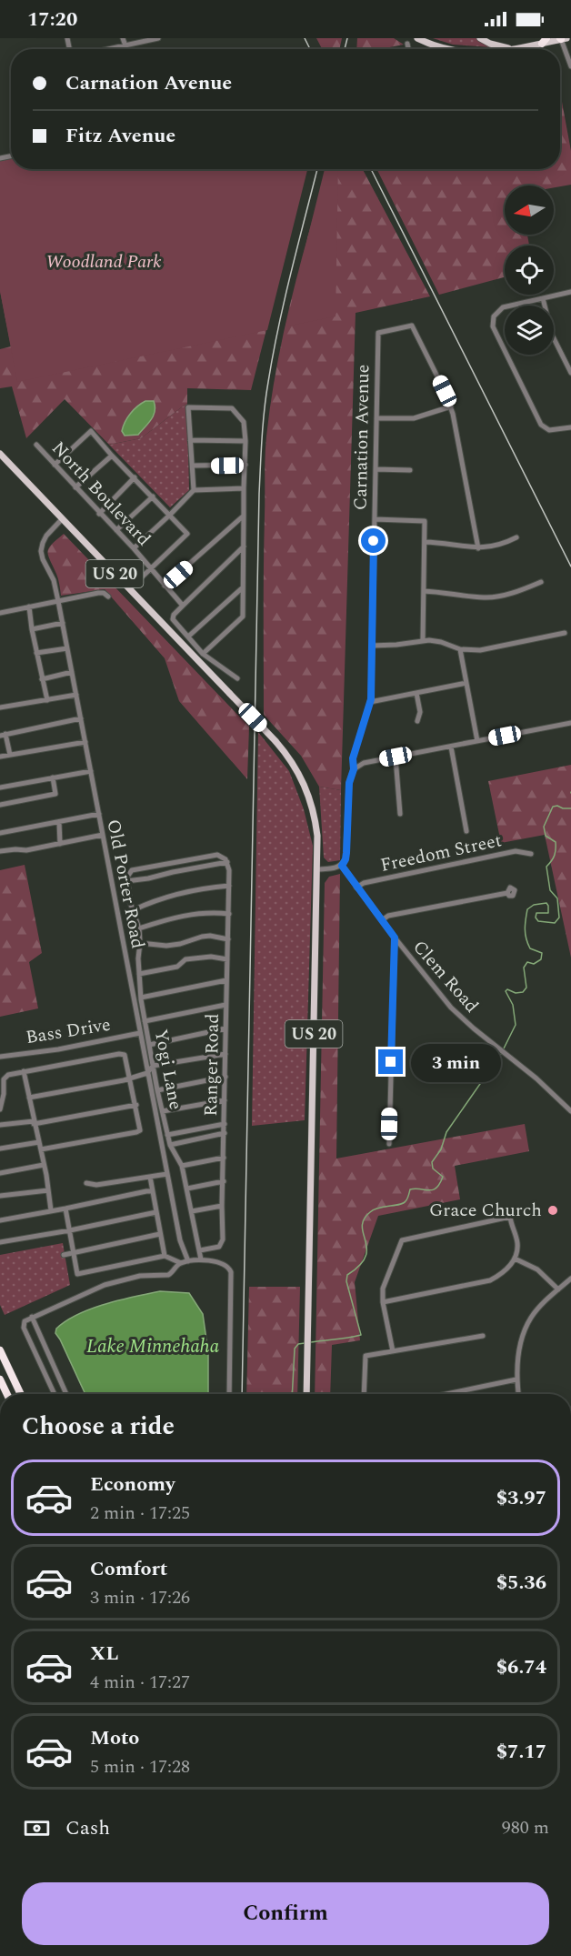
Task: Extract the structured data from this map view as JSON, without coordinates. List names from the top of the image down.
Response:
{
  "streets": {
    "main road": ["US 20"],
    "street": [
      "Carnation Avenue",
      "North Boulevard",
      "Freedom Street",
      "Old Porter Road",
      "Clem Road",
      "Bass Drive",
      "Ranger Road",
      "Yogi Lane"
    ]
  },
  "crossings": [
    ["US 20", "Old Porter Road"],
    ["Freedom Street", "Clem Road"],
    ["Old Porter Road", "Bass Drive"],
    ["Ranger Road", "Yogi Lane"]
  ],
  "water": ["Lake Minnehaha"],
  "parks": ["Woodland Park"],
  "places": ["Grace Church"],
  "north": "left",
  "page": {
    "status": "17:20",
    "banner": ["Carnation Avenue", "Fitz Avenue"],
    "bubble": "3 min",
    "heading": "Choose a ride",
    "list": [
      {
        "name": "Economy",
        "note": "2 min · 17:25",
        "value": "$3.97"
      },
      {
        "name": "Comfort",
        "note": "3 min · 17:26",
        "value": "$5.36"
      },
      {
        "name": "XL",
        "note": "4 min · 17:27",
        "value": "$6.74"
      },
      {
        "name": "Moto",
        "note": "5 min · 17:28",
        "value": "$7.17"
      }
    ],
    "pay": ["Cash", "980 m"],
    "buttons": "Confirm"
  }
}
